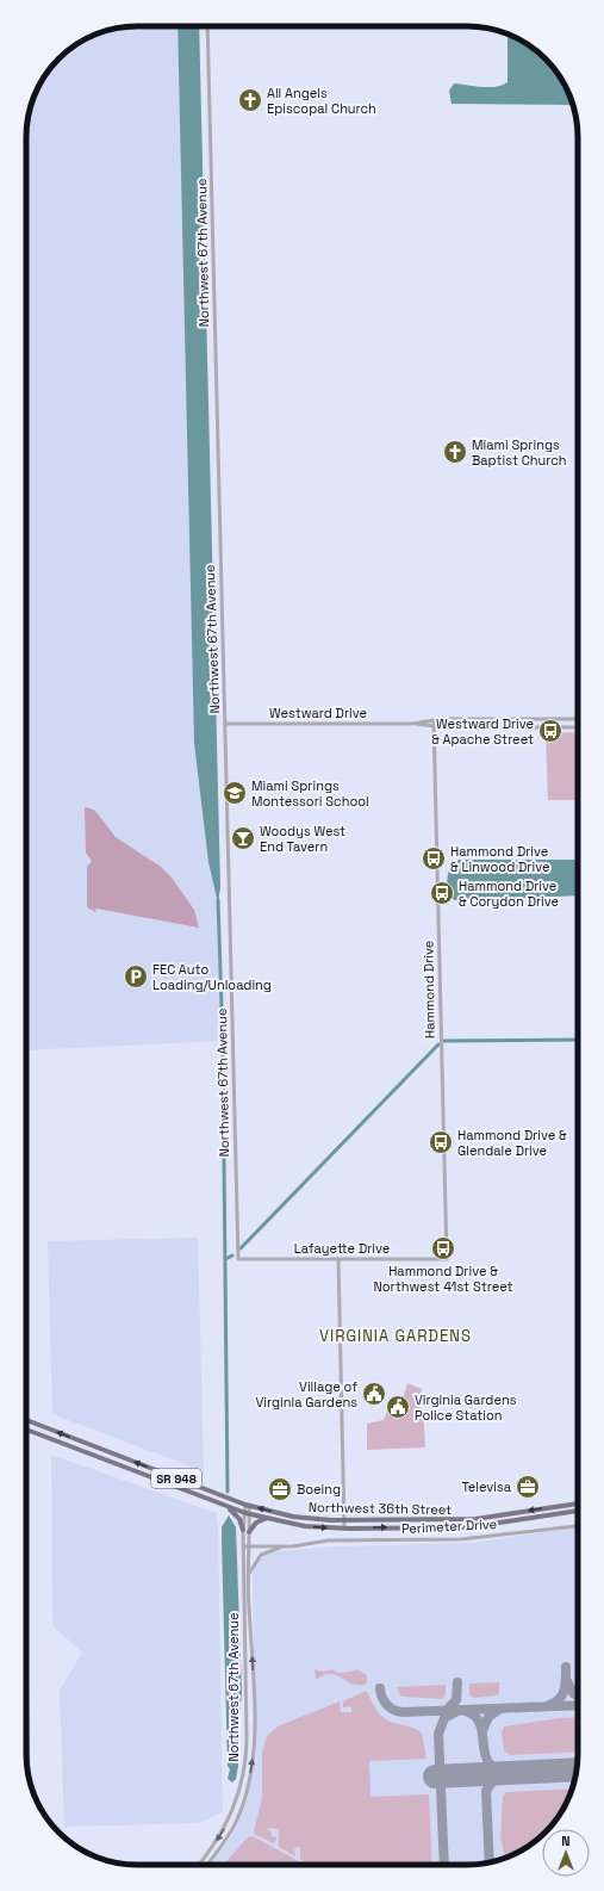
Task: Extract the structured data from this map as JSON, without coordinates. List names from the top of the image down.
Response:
{
  "streets": {
    "main road": ["SR 948", "Northwest 36th Street"],
    "street": [
      "Northwest 67th Avenue",
      "Westward Drive",
      "Hammond Drive",
      "Lafayette Drive",
      "Perimeter Drive"
    ]
  },
  "crossings": [
    ["Northwest 67th Avenue", "Westward Drive"],
    ["Northwest 67th Avenue", "Lafayette Drive"],
    ["Northwest 67th Avenue", "Northwest 36th Street"],
    ["Westward Drive", "Hammond Drive"],
    ["Hammond Drive", "Lafayette Drive"]
  ],
  "districts": ["VIRGINIA GARDENS"],
  "places": {
    "church": ["All Angels Episcopal Church", "Miami Springs Baptist Church"],
    "bus stop": [
      "Westward Drive & Apache Street",
      "Hammond Drive & Linwood Drive",
      "Hammond Drive & Corydon Drive",
      "Hammond Drive & Glendale Drive",
      "Hammond Drive & Northwest 41st Street"
    ],
    "school or university": ["Miami Springs Montessori School"],
    "bar": ["Woodys West End Tavern"],
    "parking": ["FEC Auto Loading/Unloading"],
    "public building": ["Village of Virginia Gardens", "Virginia Gardens Police Station"],
    "office": ["Televisa", "Boeing"]
  },
  "north": "top"
}
